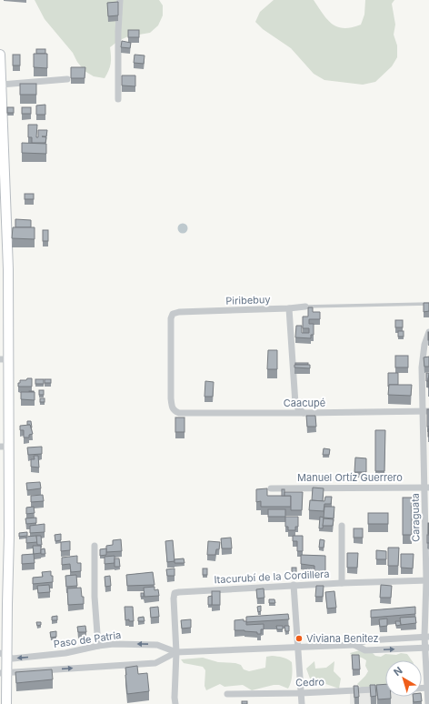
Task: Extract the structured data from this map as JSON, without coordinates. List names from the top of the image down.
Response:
{
  "streets": {
    "street": [
      "Piribebuy",
      "Caacupé",
      "Manuel Ortíz Guerrero",
      "Caraguata",
      "Itacurubí de la Cordillera",
      "Paso de Patria",
      "Cedro"
    ]
  },
  "crossings": [
    ["Piribebuy", "Caacupé"],
    ["Caacupé", "Caraguata"],
    ["Manuel Ortíz Guerrero", "Caraguata"],
    ["Caraguata", "Itacurubí de la Cordillera"],
    ["Caraguata", "Paso de Patria"],
    ["Itacurubí de la Cordillera", "Paso de Patria"]
  ],
  "places": ["Viviana Benitez"],
  "north": "top left"
}
